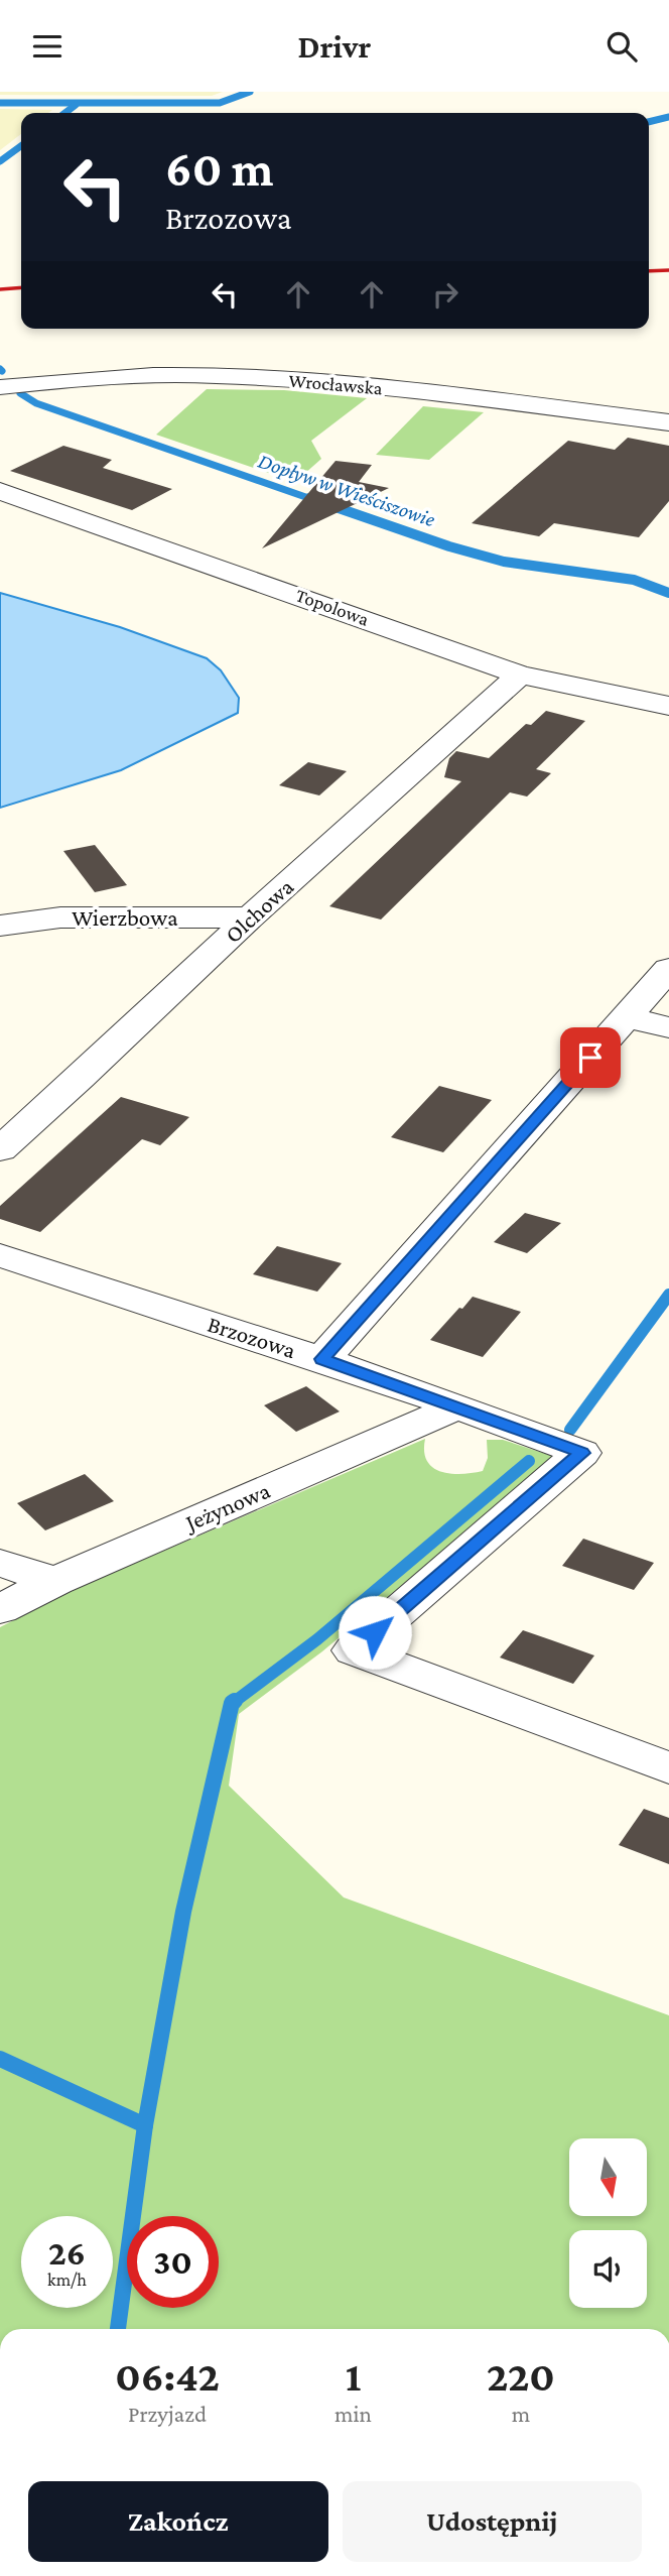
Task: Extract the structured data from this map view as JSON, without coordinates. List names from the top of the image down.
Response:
{
  "streets": {
    "street": [
      "Wrocławska",
      "Topolowa",
      "Olchowa",
      "Wierzbowa",
      "Brzozowa",
      "Jeżynowa"
    ]
  },
  "crossings": [
    ["Topolowa", "Olchowa"],
    ["Olchowa", "Wierzbowa"],
    ["Brzozowa", "Jeżynowa"]
  ],
  "water": ["Dopływ w Wieściszowie"],
  "north": "bottom",
  "page": {
    "header": "Drivr",
    "turn": ["60 m", "Brzozowa"],
    "speed": "26 km/h",
    "limit": "30",
    "eta": [
      "06:42",
      "Przyjazd",
      "1",
      "min",
      "220",
      "m"
    ],
    "buttons": ["Zakończ", "Udostępnij"]
  }
}
